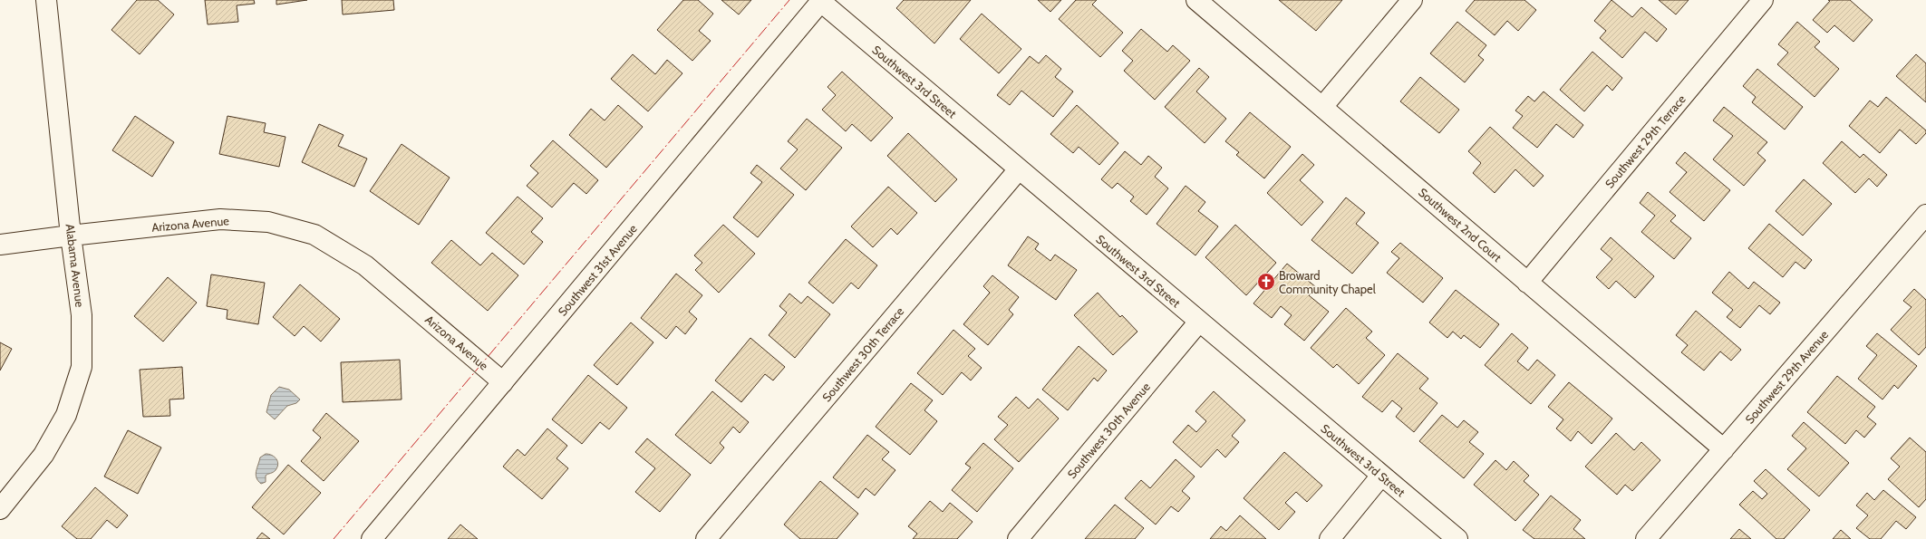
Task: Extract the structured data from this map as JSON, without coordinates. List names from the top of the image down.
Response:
{
  "streets": {
    "street": [
      "Southwest 3rd Street",
      "Southwest 29th Terrace",
      "Arizona Avenue",
      "Southwest 2nd Court",
      "Alabama Avenue",
      "Southwest 31st Avenue",
      "Southwest 30th Terrace",
      "Southwest 29th Avenue",
      "Southwest 30th Avenue"
    ]
  },
  "crossings": [
    ["Southwest 3rd Street", "Southwest 31st Avenue"],
    ["Southwest 3rd Street", "Southwest 30th Terrace"],
    ["Southwest 3rd Street", "Southwest 30th Avenue"],
    ["Southwest 29th Terrace", "Southwest 2nd Court"],
    ["Arizona Avenue", "Alabama Avenue"],
    ["Arizona Avenue", "Southwest 31st Avenue"],
    ["Southwest 2nd Court", "Southwest 29th Avenue"]
  ],
  "places": {
    "church": ["Broward Community Chapel"]
  }
}
